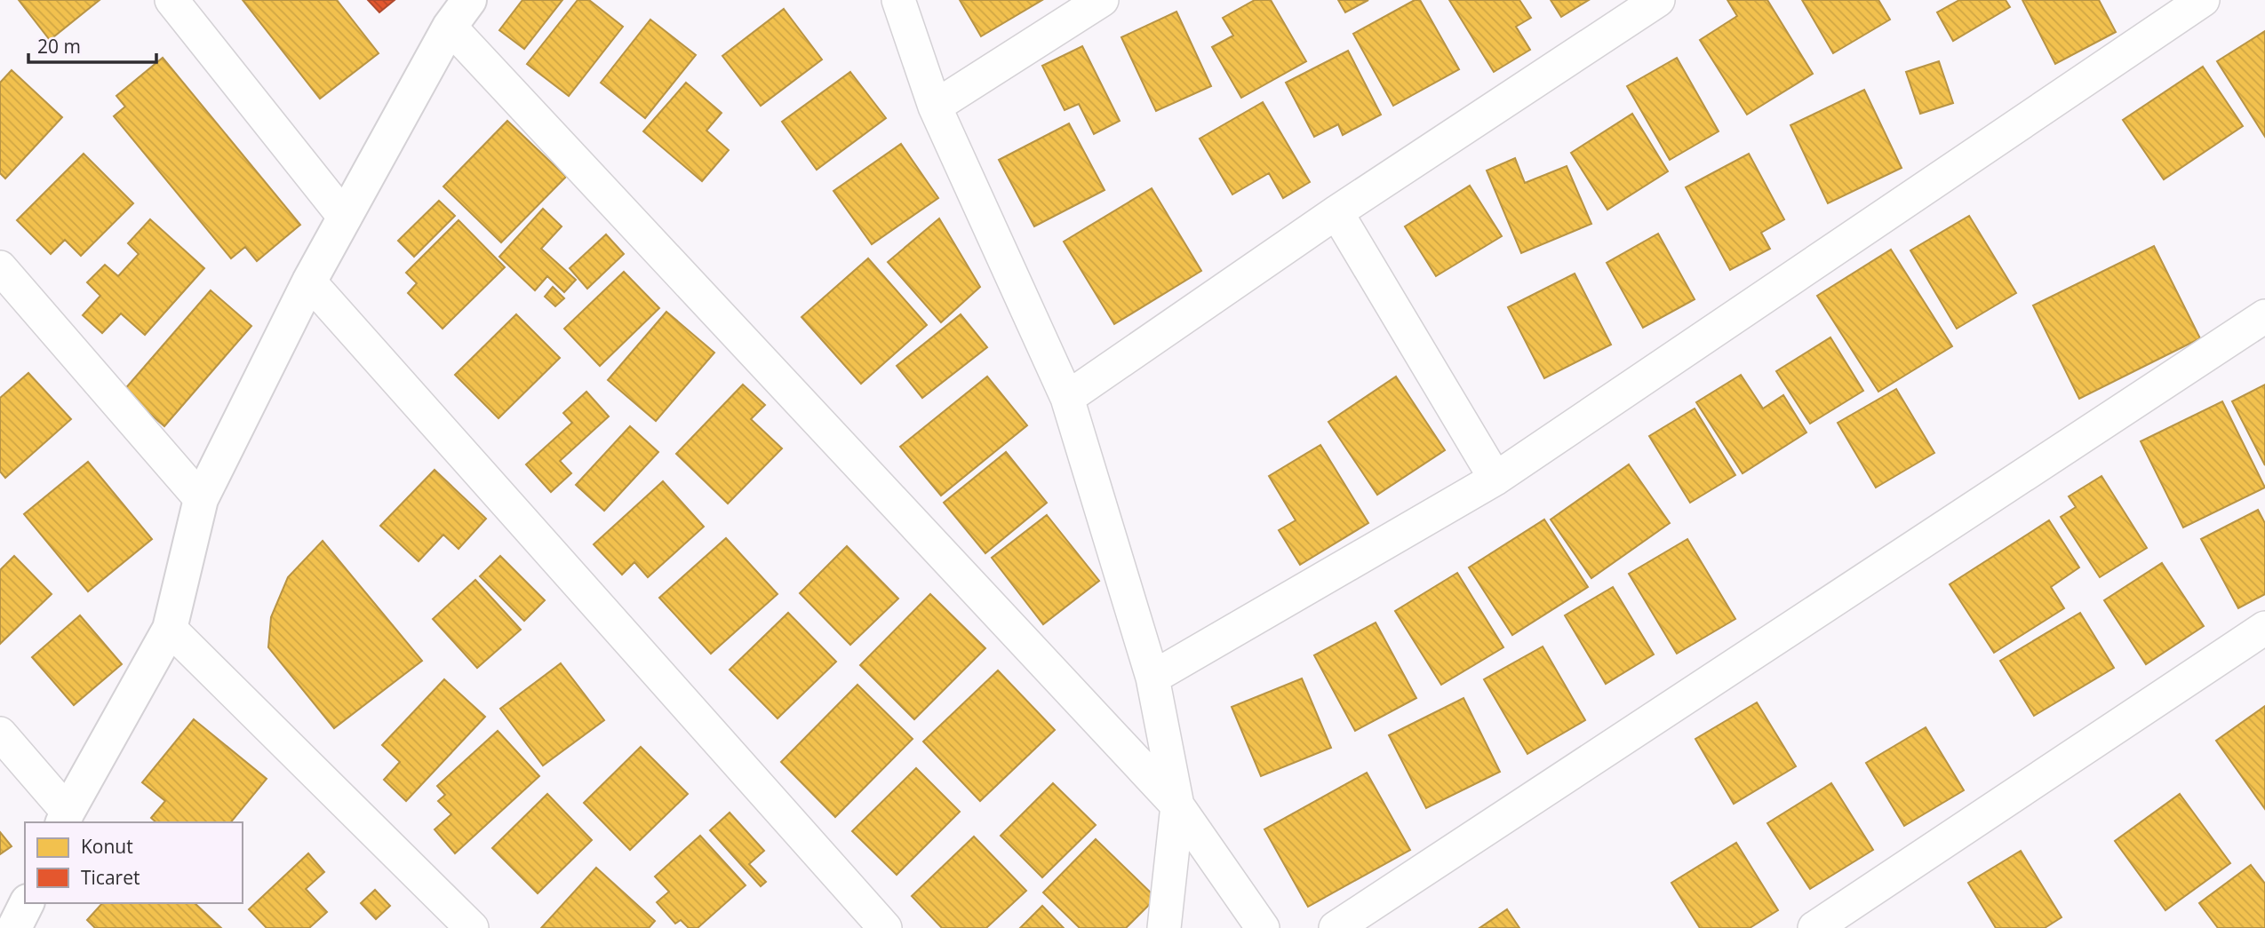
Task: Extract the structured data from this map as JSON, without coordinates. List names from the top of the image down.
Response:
{
  "legend": ["Konut", "Ticaret"],
  "scale_bar": "20 m"
}
